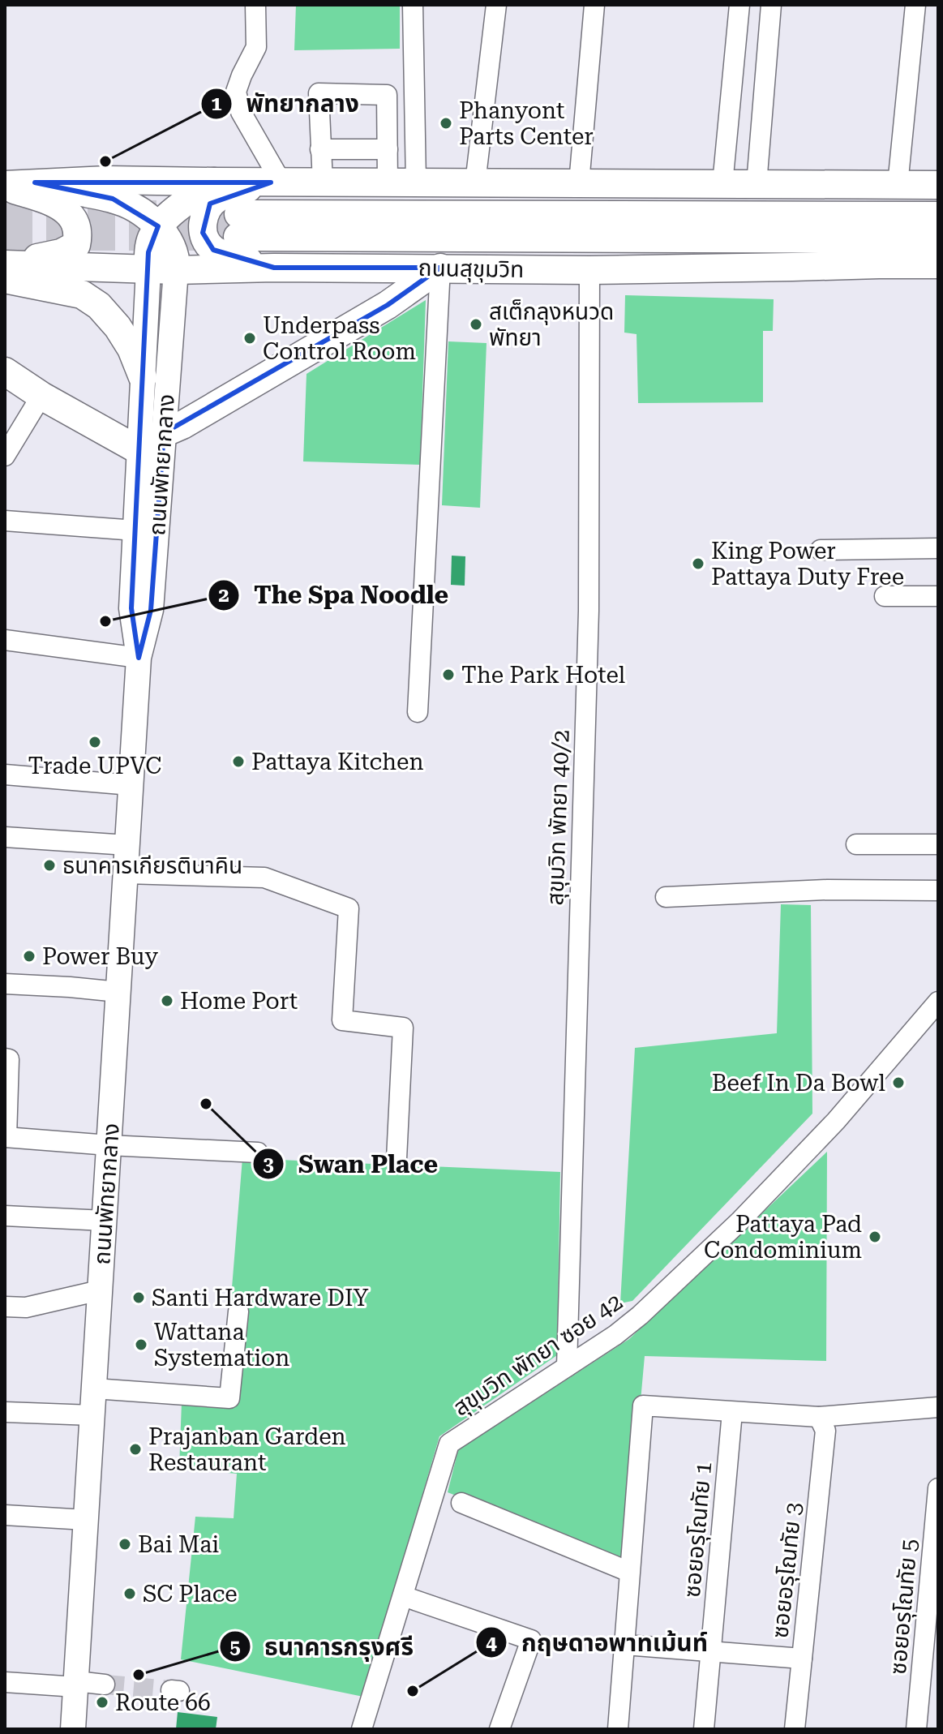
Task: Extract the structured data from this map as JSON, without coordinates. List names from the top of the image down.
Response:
{
  "streets": {
    "highway": ["ถนนสุขุมวิท"],
    "main road": ["ถนนพัทยากลาง"],
    "street": [
      "สุขุมวิท พัทยา 40/2",
      "สุขุมวิท พัทยา ซอย 42",
      "ซอยอรุโณทัย 1",
      "ซอยอรุโณทัย 3",
      "ซอยอรุโณทัย 5"
    ]
  },
  "crossings": [
    ["ถนนสุขุมวิท", "ถนนพัทยากลาง"],
    ["ถนนสุขุมวิท", "สุขุมวิท พัทยา 40/2"],
    ["สุขุมวิท พัทยา 40/2", "สุขุมวิท พัทยา ซอย 42"]
  ],
  "places": [
    "Phanyont Parts Center",
    "พัทยากลาง",
    "สเต็กลุงหนวด พัทยา",
    "Underpass Control Room",
    "King Power Pattaya Duty Free",
    "The Spa Noodle",
    "The Park Hotel",
    "Trade UPVC",
    "Pattaya Kitchen",
    "ธนาคารเกียรตินาคิน",
    "Power Buy",
    "Home Port",
    "Beef In Da Bowl",
    "Swan Place",
    "Pattaya Pad Condominium",
    "Santi Hardware DIY",
    "Wattana Systemation",
    "Prajanban Garden Restaurant",
    "Bai Mai",
    "SC Place",
    "ธนาคารกรุงศรี",
    "กฤษดาอพาทเม้นท์",
    "Route 66"
  ]
}
